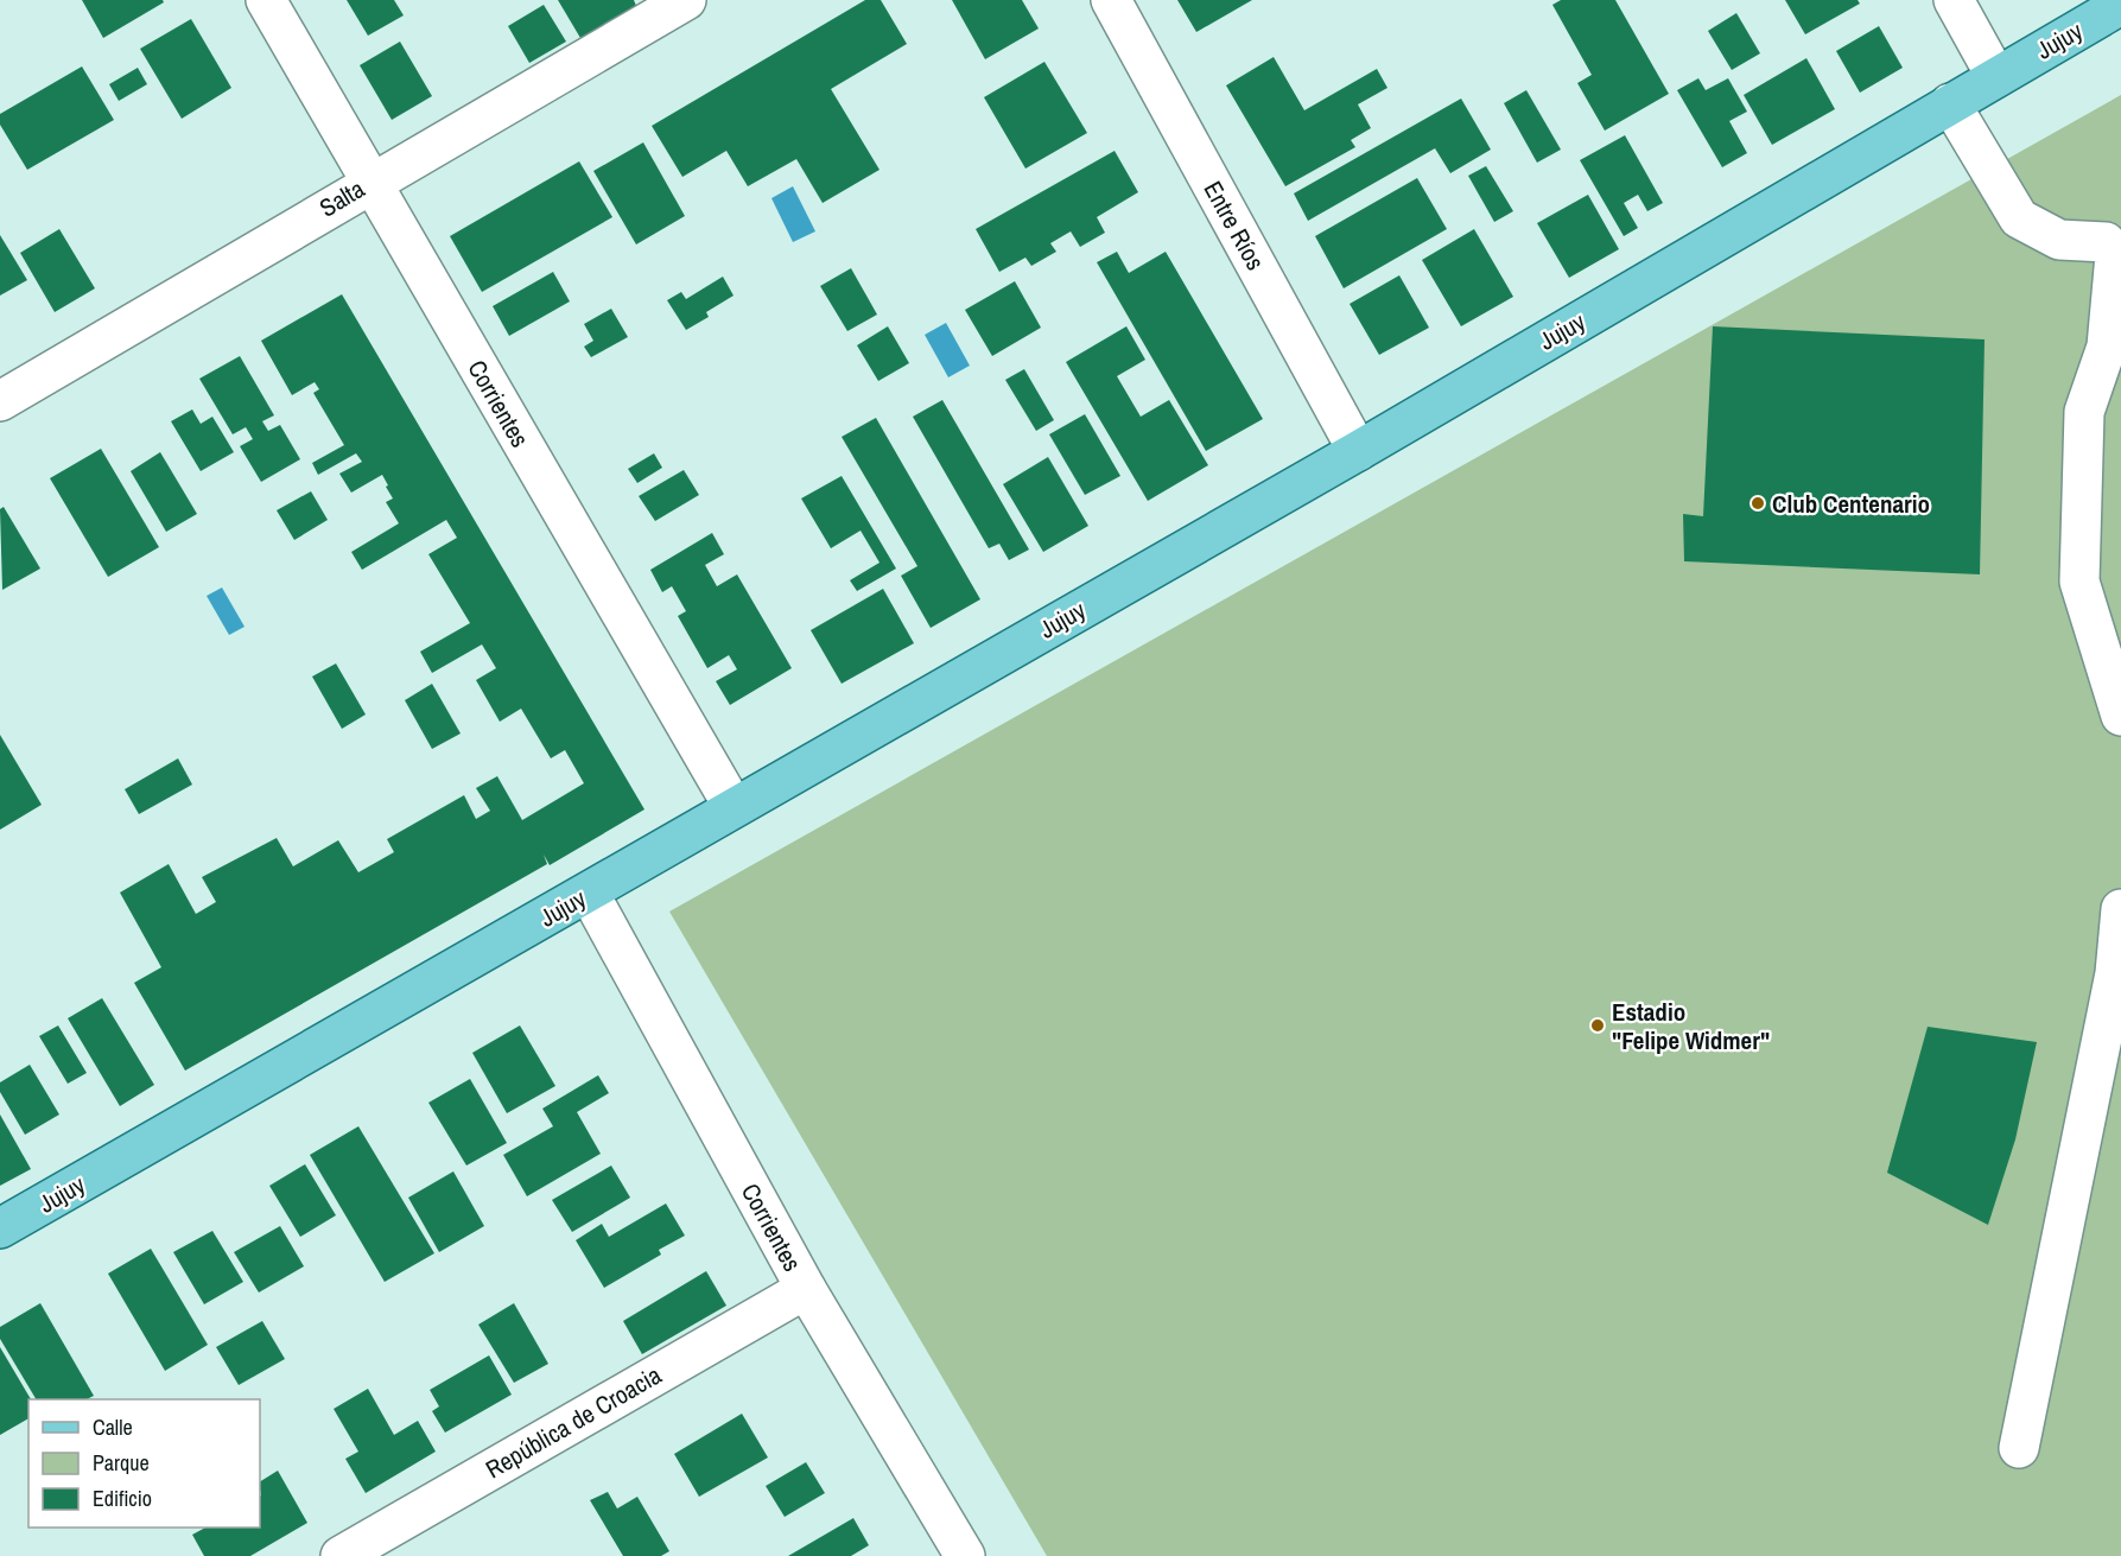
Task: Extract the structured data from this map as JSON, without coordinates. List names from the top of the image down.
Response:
{
  "streets": {
    "main road": ["Jujuy"],
    "street": [
      "Salta",
      "Entre Ríos",
      "Corrientes",
      "República de Croacia"
    ]
  },
  "crossings": [
    ["Jujuy", "Entre Ríos"],
    ["Jujuy", "Corrientes"],
    ["Salta", "Corrientes"],
    ["Corrientes", "República de Croacia"]
  ],
  "places": ["Club Centenario", "Estadio \"Felipe Widmer\""],
  "legend": ["Calle", "Parque", "Edificio"]
}
